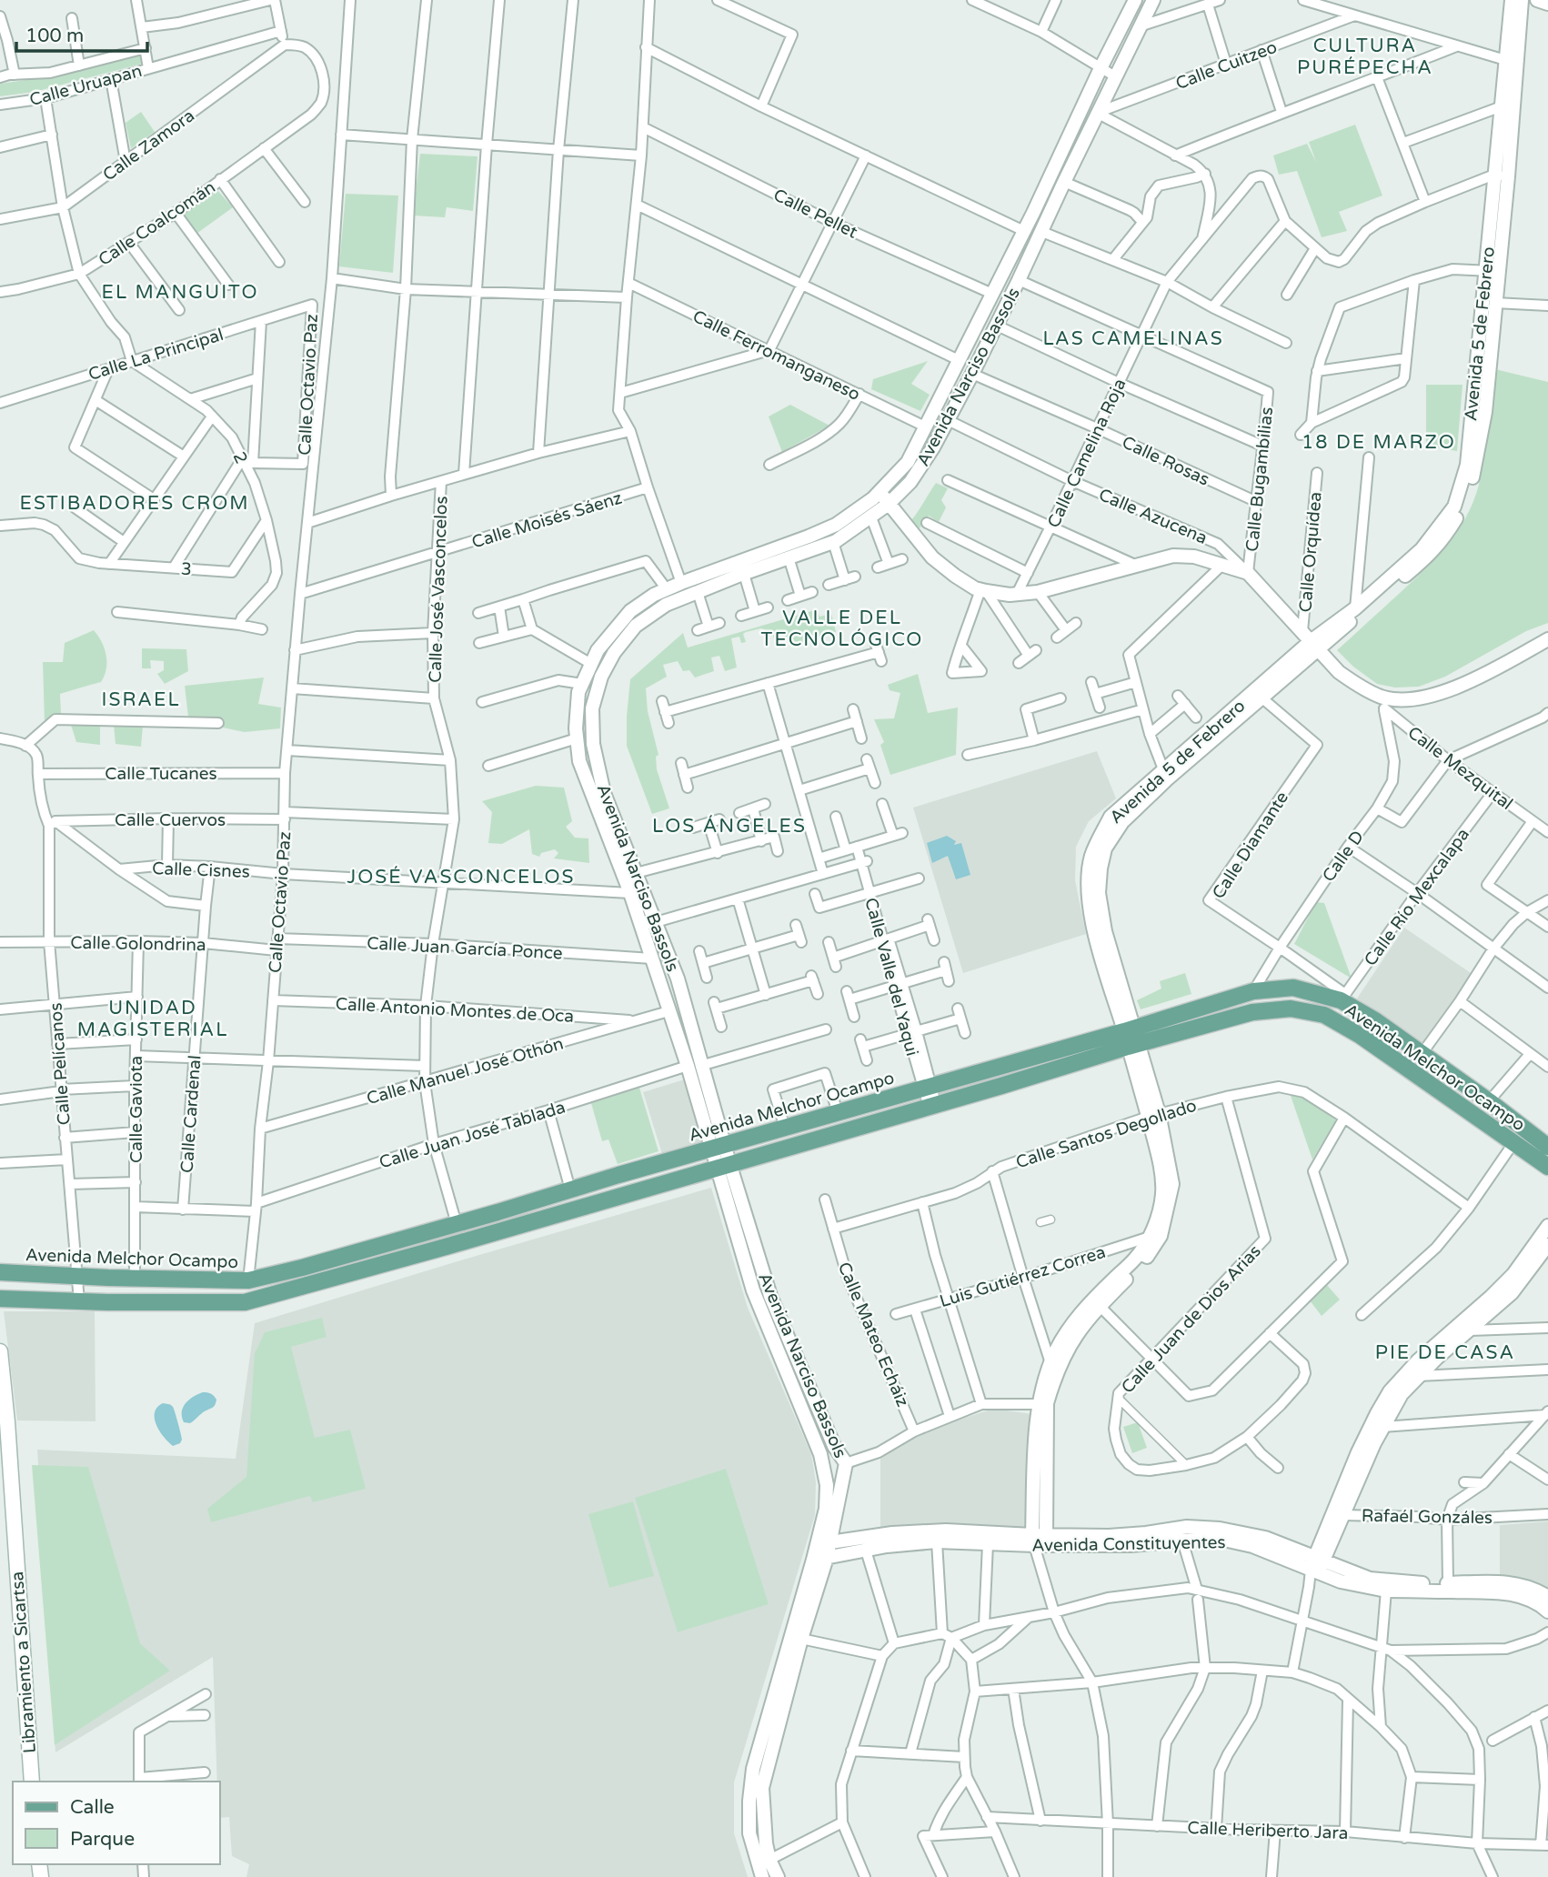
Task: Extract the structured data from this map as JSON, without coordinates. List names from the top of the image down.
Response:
{
  "streets": {
    "main road": ["Avenida Melchor Ocampo", "Libramiento a Sicartsa"],
    "street": [
      "Calle Cuitzeo",
      "Calle Uruapan",
      "Calle Zamora",
      "Calle Pellet",
      "Calle Coalcomán",
      "Avenida 5 de Febrero",
      "Calle La Principal",
      "Calle Ferromanganeso",
      "Avenida Narciso Bassols",
      "Calle Octavio Paz",
      "Calle Camelina Roja",
      "2",
      "Calle Rosas",
      "Calle Bugambilias",
      "Calle Azucena",
      "Calle Moisés Sáenz",
      "Calle Orquídea",
      "3",
      "Calle José Vasconcelos",
      "Calle Mezquital",
      "Calle Tucanes",
      "Calle Cuervos",
      "Calle Diamante",
      "Calle D",
      "Calle Cisnes",
      "Calle Río Mexcalapa",
      "Calle Golondrina",
      "Calle Juan García Ponce",
      "Calle Valle del Yaqui",
      "Calle Antonio Montes de Oca",
      "Calle Pelícanos",
      "Calle Manuel José Othón",
      "Calle Gaviota",
      "Calle Cardenal",
      "Calle Santos Degollado",
      "Calle Juan José Tablada",
      "Luis Gutiérrez Correa",
      "Calle Juan de Dios Arias",
      "Calle Mateo Echáiz",
      "Rafaél Gonzáles",
      "Avenida Constituyentes",
      "Calle Heriberto Jara"
    ]
  },
  "crossings": [
    ["Calle Cuitzeo", "Avenida Narciso Bassols"],
    ["Calle Zamora", "Calle Coalcomán"],
    ["Calle Pellet", "Avenida Narciso Bassols"],
    ["Avenida 5 de Febrero", "Calle Orquídea"],
    ["Avenida 5 de Febrero", "Calle Diamante"],
    ["Avenida 5 de Febrero", "Avenida Melchor Ocampo"],
    ["Avenida 5 de Febrero", "Calle Santos Degollado"],
    ["Avenida 5 de Febrero", "Luis Gutiérrez Correa"],
    ["Avenida 5 de Febrero", "Avenida Constituyentes"],
    ["Avenida 5 de Febrero", "Calle Heriberto Jara"],
    ["Calle La Principal", "Calle Octavio Paz"],
    ["Calle La Principal", "2"],
    ["Calle Ferromanganeso", "Avenida Narciso Bassols"],
    ["Avenida Narciso Bassols", "Calle Rosas"],
    ["Avenida Narciso Bassols", "Calle Bugambilias"],
    ["Avenida Narciso Bassols", "Calle Azucena"],
    ["Avenida Narciso Bassols", "Calle Cisnes"],
    ["Avenida Narciso Bassols", "Calle Juan García Ponce"],
    ["Avenida Narciso Bassols", "Avenida Melchor Ocampo"],
    ["Avenida Narciso Bassols", "Calle Manuel José Othón"],
    ["Avenida Narciso Bassols", "Calle Juan José Tablada"],
    ["Avenida Narciso Bassols", "Avenida Constituyentes"],
    ["Calle Octavio Paz", "Calle Moisés Sáenz"],
    ["Calle Octavio Paz", "Calle Tucanes"],
    ["Calle Octavio Paz", "Calle Cuervos"],
    ["Calle Octavio Paz", "Calle Cisnes"],
    ["Calle Octavio Paz", "Calle Golondrina"],
    ["Calle Octavio Paz", "Calle Juan García Ponce"],
    ["Calle Octavio Paz", "Calle Antonio Montes de Oca"],
    ["Calle Octavio Paz", "Avenida Melchor Ocampo"],
    ["Calle Octavio Paz", "Calle Manuel José Othón"],
    ["Calle Octavio Paz", "Calle Juan José Tablada"],
    ["Calle Camelina Roja", "Calle Rosas"],
    ["Calle Camelina Roja", "Calle Bugambilias"],
    ["Calle Camelina Roja", "Calle Azucena"],
    ["2", "3"],
    ["Calle Rosas", "Calle Bugambilias"],
    ["Calle Bugambilias", "Calle Azucena"],
    ["Calle Moisés Sáenz", "Calle José Vasconcelos"],
    ["Calle José Vasconcelos", "Calle Cuervos"],
    ["Calle José Vasconcelos", "Calle Cisnes"],
    ["Calle José Vasconcelos", "Calle Juan García Ponce"],
    ["Calle José Vasconcelos", "Calle Antonio Montes de Oca"],
    ["Calle José Vasconcelos", "Avenida Melchor Ocampo"],
    ["Calle José Vasconcelos", "Calle Manuel José Othón"],
    ["Calle José Vasconcelos", "Calle Juan José Tablada"],
    ["Calle Mezquital", "Calle D"],
    ["Calle Mezquital", "Calle Río Mexcalapa"],
    ["Calle Tucanes", "Calle Pelícanos"],
    ["Calle Cuervos", "Calle Pelícanos"],
    ["Calle Diamante", "Calle D"],
    ["Calle Diamante", "Calle Río Mexcalapa"],
    ["Calle Diamante", "Avenida Melchor Ocampo"],
    ["Calle D", "Avenida Melchor Ocampo"],
    ["Calle Cisnes", "Calle Cardenal"],
    ["Calle Río Mexcalapa", "Avenida Melchor Ocampo"],
    ["Calle Golondrina", "Calle Pelícanos"],
    ["Calle Golondrina", "Calle Gaviota"],
    ["Calle Golondrina", "Calle Cardenal"],
    ["Calle Valle del Yaqui", "Avenida Melchor Ocampo"],
    ["Calle Antonio Montes de Oca", "Calle Manuel José Othón"],
    ["Calle Pelícanos", "Avenida Melchor Ocampo"],
    ["Avenida Melchor Ocampo", "Calle Gaviota"],
    ["Calle Gaviota", "Calle Juan José Tablada"],
    ["Calle Cardenal", "Calle Juan José Tablada"],
    ["Calle Santos Degollado", "Calle Juan de Dios Arias"],
    ["Calle Santos Degollado", "Calle Mateo Echáiz"]
  ],
  "districts": [
    "CULTURA PURÉPECHA",
    "EL MANGUITO",
    "LAS CAMELINAS",
    "18 DE MARZO",
    "ESTIBADORES CROM",
    "VALLE DEL TECNOLÓGICO",
    "ISRAEL",
    "LOS ÁNGELES",
    "JOSÉ VASCONCELOS",
    "UNIDAD MAGISTERIAL",
    "PIE DE CASA"
  ],
  "legend": ["Calle", "Parque"],
  "scale_bar": "100 m"
}
